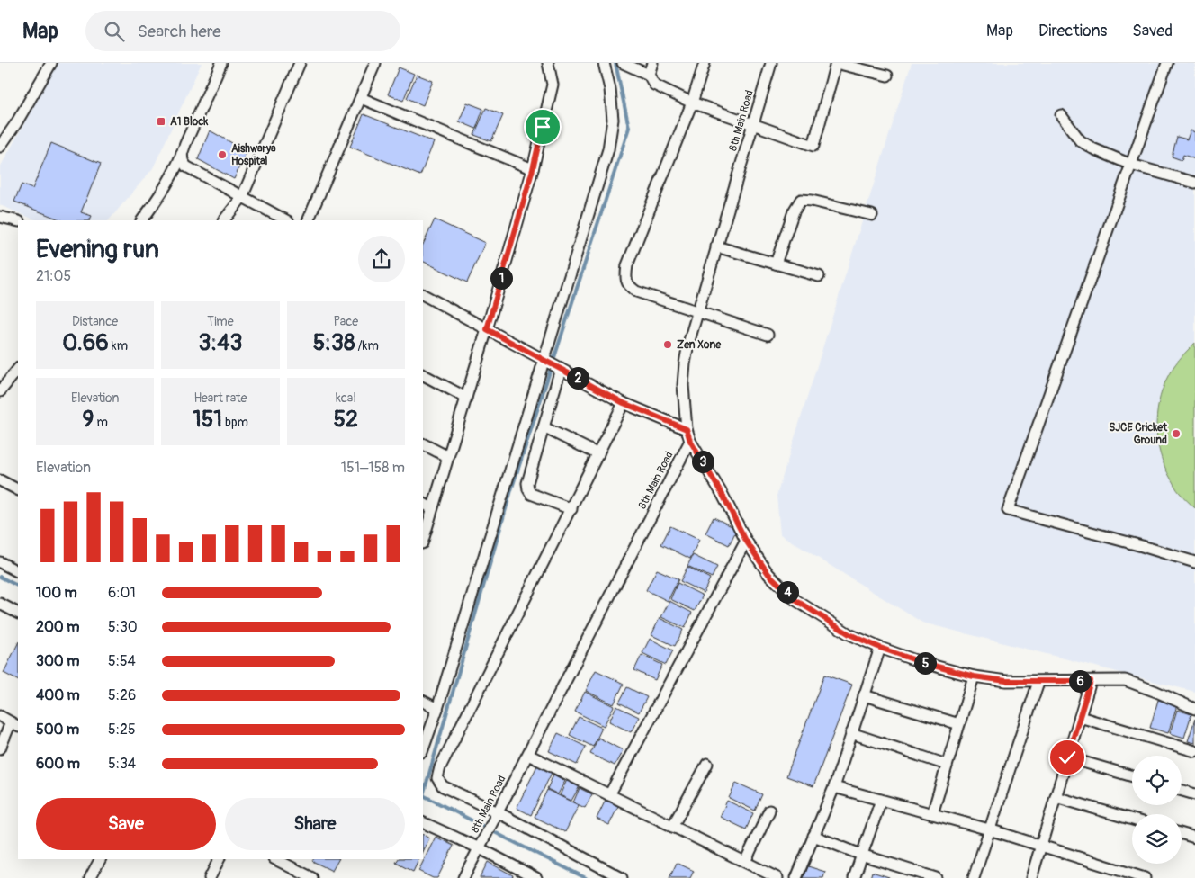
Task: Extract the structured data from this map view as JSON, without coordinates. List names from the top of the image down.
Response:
{
  "streets": {
    "street": ["8th Main Road"]
  },
  "places": {
    "transit": ["A1 Block"],
    "other": ["Aishwarya Hospital", "Zen Xone", "SJCE Cricket Ground"]
  },
  "page": {
    "header": "Map",
    "search": "Search here",
    "nav": ["Map", "Directions", "Saved"],
    "heading": ["Evening run", "21:05"],
    "pins": [
      "1",
      "2",
      "3",
      "4",
      "5",
      "6"
    ],
    "stats": [
      ["Distance", "0.66 km"],
      ["Time", "3:43"],
      ["Pace", "5:38 /km"],
      ["Elevation", "9 m"],
      ["Heart rate", "151 bpm"],
      ["kcal", "52"]
    ],
    "chart": ["Elevation", "151–158 m"],
    "list": [
      {
        "name": "100 m",
        "note": "6:01"
      },
      {
        "name": "200 m",
        "note": "5:30"
      },
      {
        "name": "300 m",
        "note": "5:54"
      },
      {
        "name": "400 m",
        "note": "5:26"
      },
      {
        "name": "500 m",
        "note": "5:25"
      },
      {
        "name": "600 m",
        "note": "5:34"
      }
    ],
    "buttons": ["Save", "Share"]
  }
}
